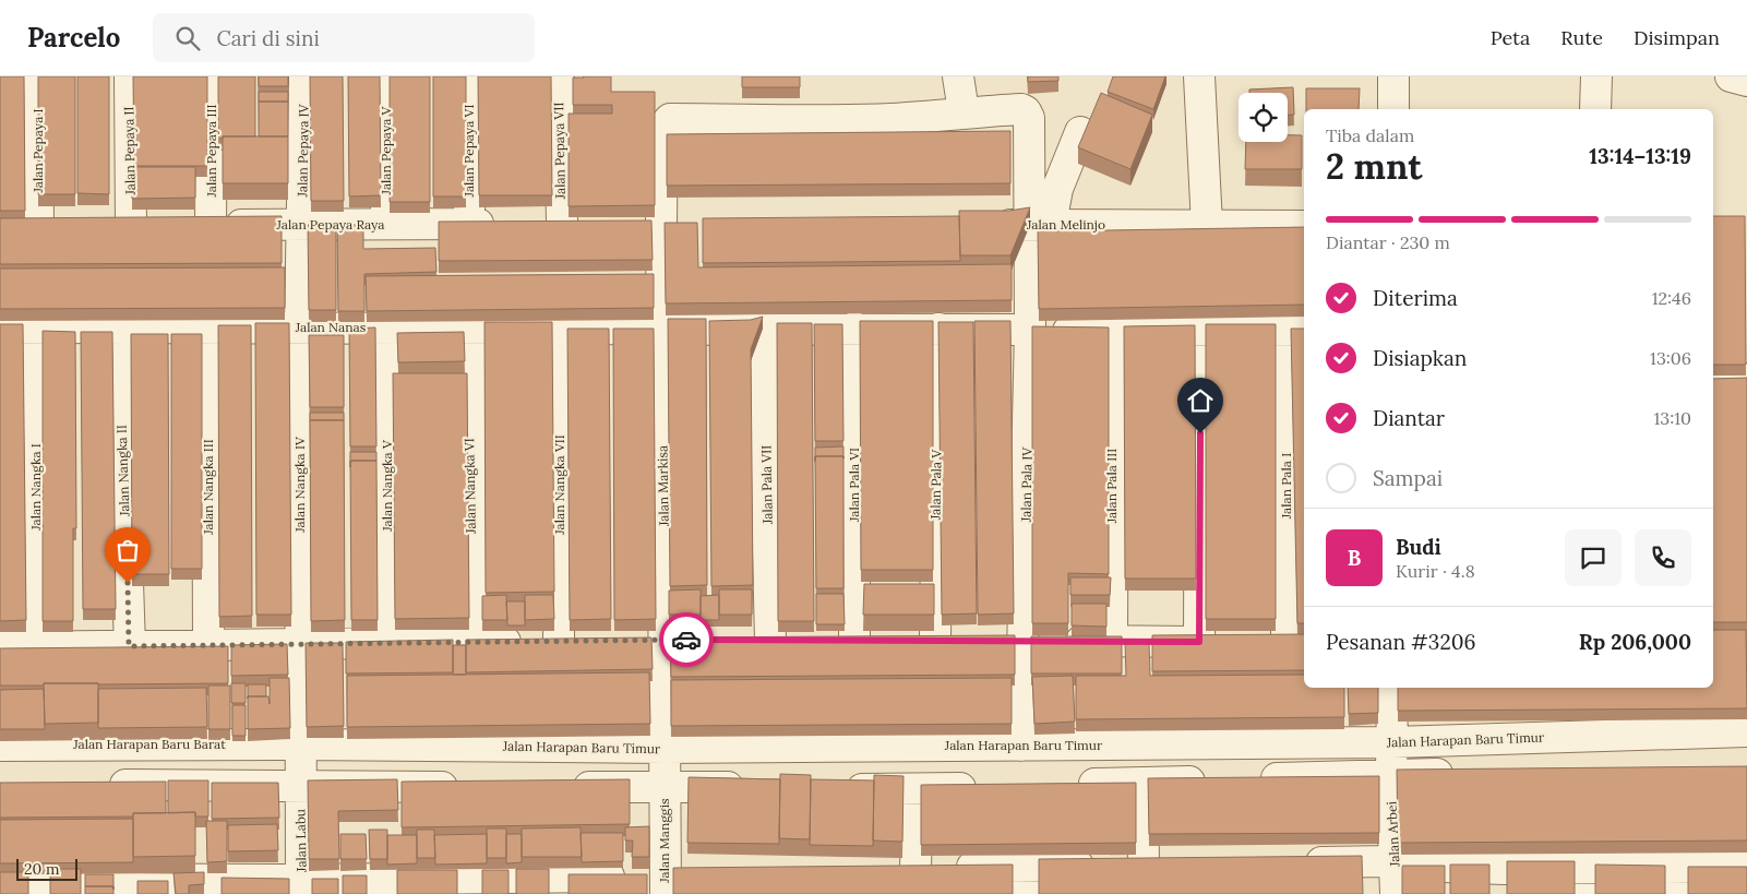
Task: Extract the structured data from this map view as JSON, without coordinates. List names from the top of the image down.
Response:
{
  "streets": {
    "street": [
      "Jalan Pepaya I",
      "Jalan Pepaya II",
      "Jalan Pepaya III",
      "Jalan Pepaya IV",
      "Jalan Pepaya V",
      "Jalan Pepaya VI",
      "Jalan Pepaya VII",
      "Jalan Pepaya Raya",
      "Jalan Melinjo",
      "Jalan Nanas",
      "Jalan Nangka II",
      "Jalan Nangka IV",
      "Jalan Nangka VII",
      "Jalan Pala VII",
      "Jalan Pala VI",
      "Jalan Pala V",
      "Jalan Pala IV",
      "Jalan Nangka V",
      "Jalan Nangka VI",
      "Jalan Markisa",
      "Jalan Pala III",
      "Jalan Pala I",
      "Jalan Nangka I",
      "Jalan Nangka III",
      "Jalan Harapan Baru Timur",
      "Jalan Harapan Baru Barat",
      "Jalan Arbei",
      "Jalan Labu",
      "Jalan Manggis"
    ]
  },
  "crossings": [
    ["Jalan Pepaya II", "Jalan Pepaya Raya"],
    ["Jalan Pepaya III", "Jalan Pepaya Raya"],
    ["Jalan Pepaya IV", "Jalan Pepaya Raya"],
    ["Jalan Pepaya IV", "Jalan Nangka IV"],
    ["Jalan Pepaya V", "Jalan Pepaya Raya"],
    ["Jalan Pepaya VI", "Jalan Pepaya Raya"],
    ["Jalan Pepaya Raya", "Jalan Nangka IV"],
    ["Jalan Melinjo", "Jalan Pala IV"],
    ["Jalan Nanas", "Jalan Nangka II"],
    ["Jalan Nanas", "Jalan Nangka IV"],
    ["Jalan Nanas", "Jalan Nangka VII"],
    ["Jalan Nanas", "Jalan Pala VII"],
    ["Jalan Nanas", "Jalan Pala VI"],
    ["Jalan Nanas", "Jalan Pala V"],
    ["Jalan Nanas", "Jalan Pala IV"],
    ["Jalan Nanas", "Jalan Nangka V"],
    ["Jalan Nanas", "Jalan Nangka VI"],
    ["Jalan Nanas", "Jalan Markisa"],
    ["Jalan Nanas", "Jalan Pala III"],
    ["Jalan Nanas", "Jalan Pala I"],
    ["Jalan Nanas", "Jalan Nangka I"],
    ["Jalan Nanas", "Jalan Nangka III"],
    ["Jalan Nangka IV", "Jalan Harapan Baru Timur"],
    ["Jalan Nangka IV", "Jalan Harapan Baru Barat"],
    ["Jalan Nangka IV", "Jalan Labu"],
    ["Jalan Pala IV", "Jalan Harapan Baru Timur"],
    ["Jalan Markisa", "Jalan Harapan Baru Timur"],
    ["Jalan Markisa", "Jalan Manggis"],
    ["Jalan Harapan Baru Timur", "Jalan Harapan Baru Barat"],
    ["Jalan Harapan Baru Timur", "Jalan Arbei"],
    ["Jalan Harapan Baru Timur", "Jalan Labu"],
    ["Jalan Harapan Baru Timur", "Jalan Manggis"],
    ["Jalan Harapan Baru Barat", "Jalan Labu"]
  ],
  "scale_bar": "20 m",
  "page": {
    "header": "Parcelo",
    "search": "Cari di sini",
    "nav": ["Peta", "Rute", "Disimpan"],
    "heading": ["2 mnt", "Tiba dalam", "13:14–13:19"],
    "panel": [
      "Budi",
      "Kurir · 4.8",
      "Pesanan #3206",
      "Rp 206,000"
    ],
    "bar": "Diantar · 230 m",
    "list": [
      ["Diterima", "12:46"],
      ["Disiapkan", "13:06"],
      ["Diantar", "13:10"],
      "Sampai"
    ],
    "round": "B",
    "scale": "20 m"
  }
}
